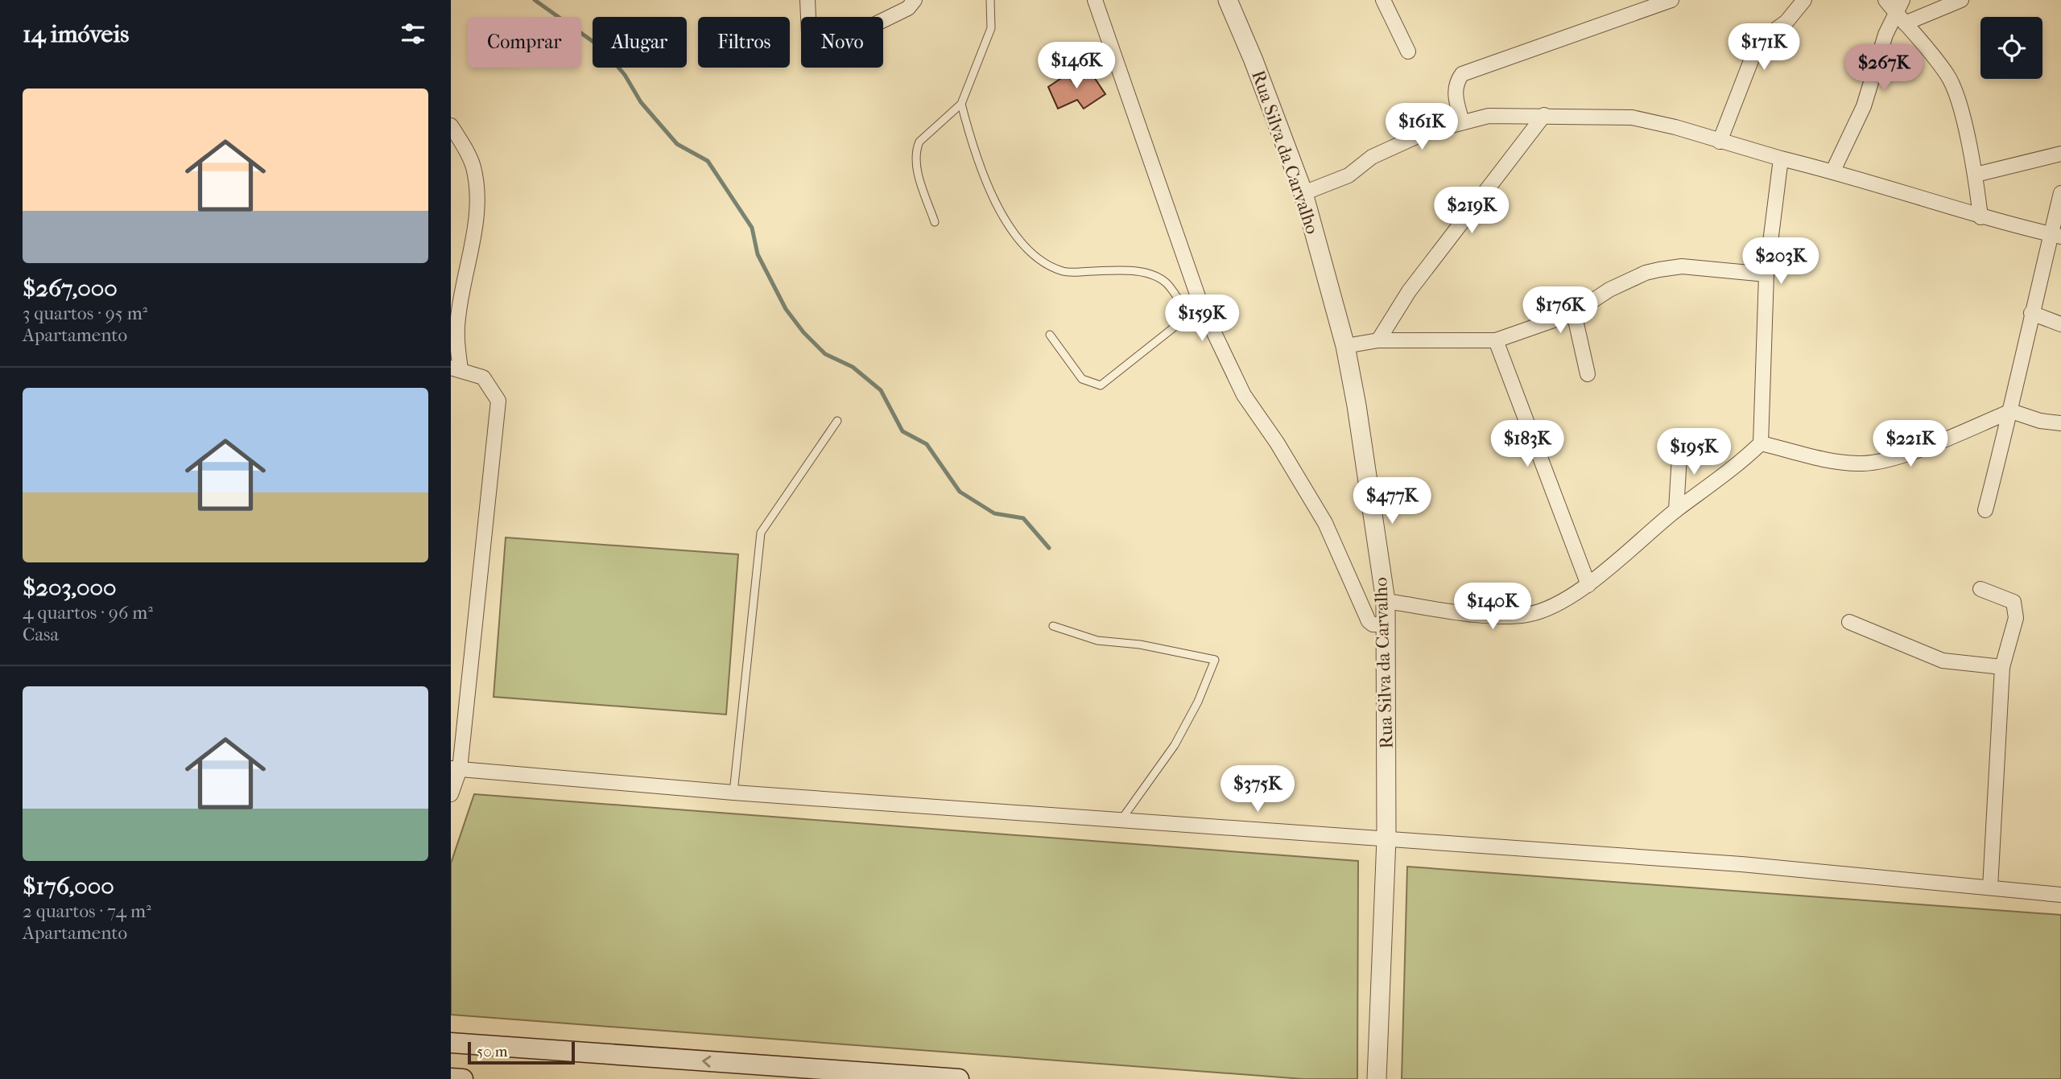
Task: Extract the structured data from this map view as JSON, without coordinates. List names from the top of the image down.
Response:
{
  "streets": {
    "street": ["Rua Silva da Carvalho"]
  },
  "scale_bar": "50 m",
  "page": {
    "heading": "14 imóveis",
    "chip": [
      "Comprar",
      "Alugar",
      "Filtros",
      "Novo"
    ],
    "price": [
      "$171K",
      "$146K",
      "$267K",
      "$161K",
      "$219K",
      "$203K",
      "$176K",
      "$159K",
      "$183K",
      "$221K",
      "$195K",
      "$477K",
      "$140K",
      "$375K"
    ],
    "list": [
      {
        "name": "$267,000",
        "note": "3 quartos · 95 m² · Apartamento"
      },
      {
        "name": "$203,000",
        "note": "4 quartos · 96 m² · Casa"
      },
      {
        "name": "$176,000",
        "note": "2 quartos · 74 m² · Apartamento"
      }
    ],
    "scale": "50 m"
  }
}
